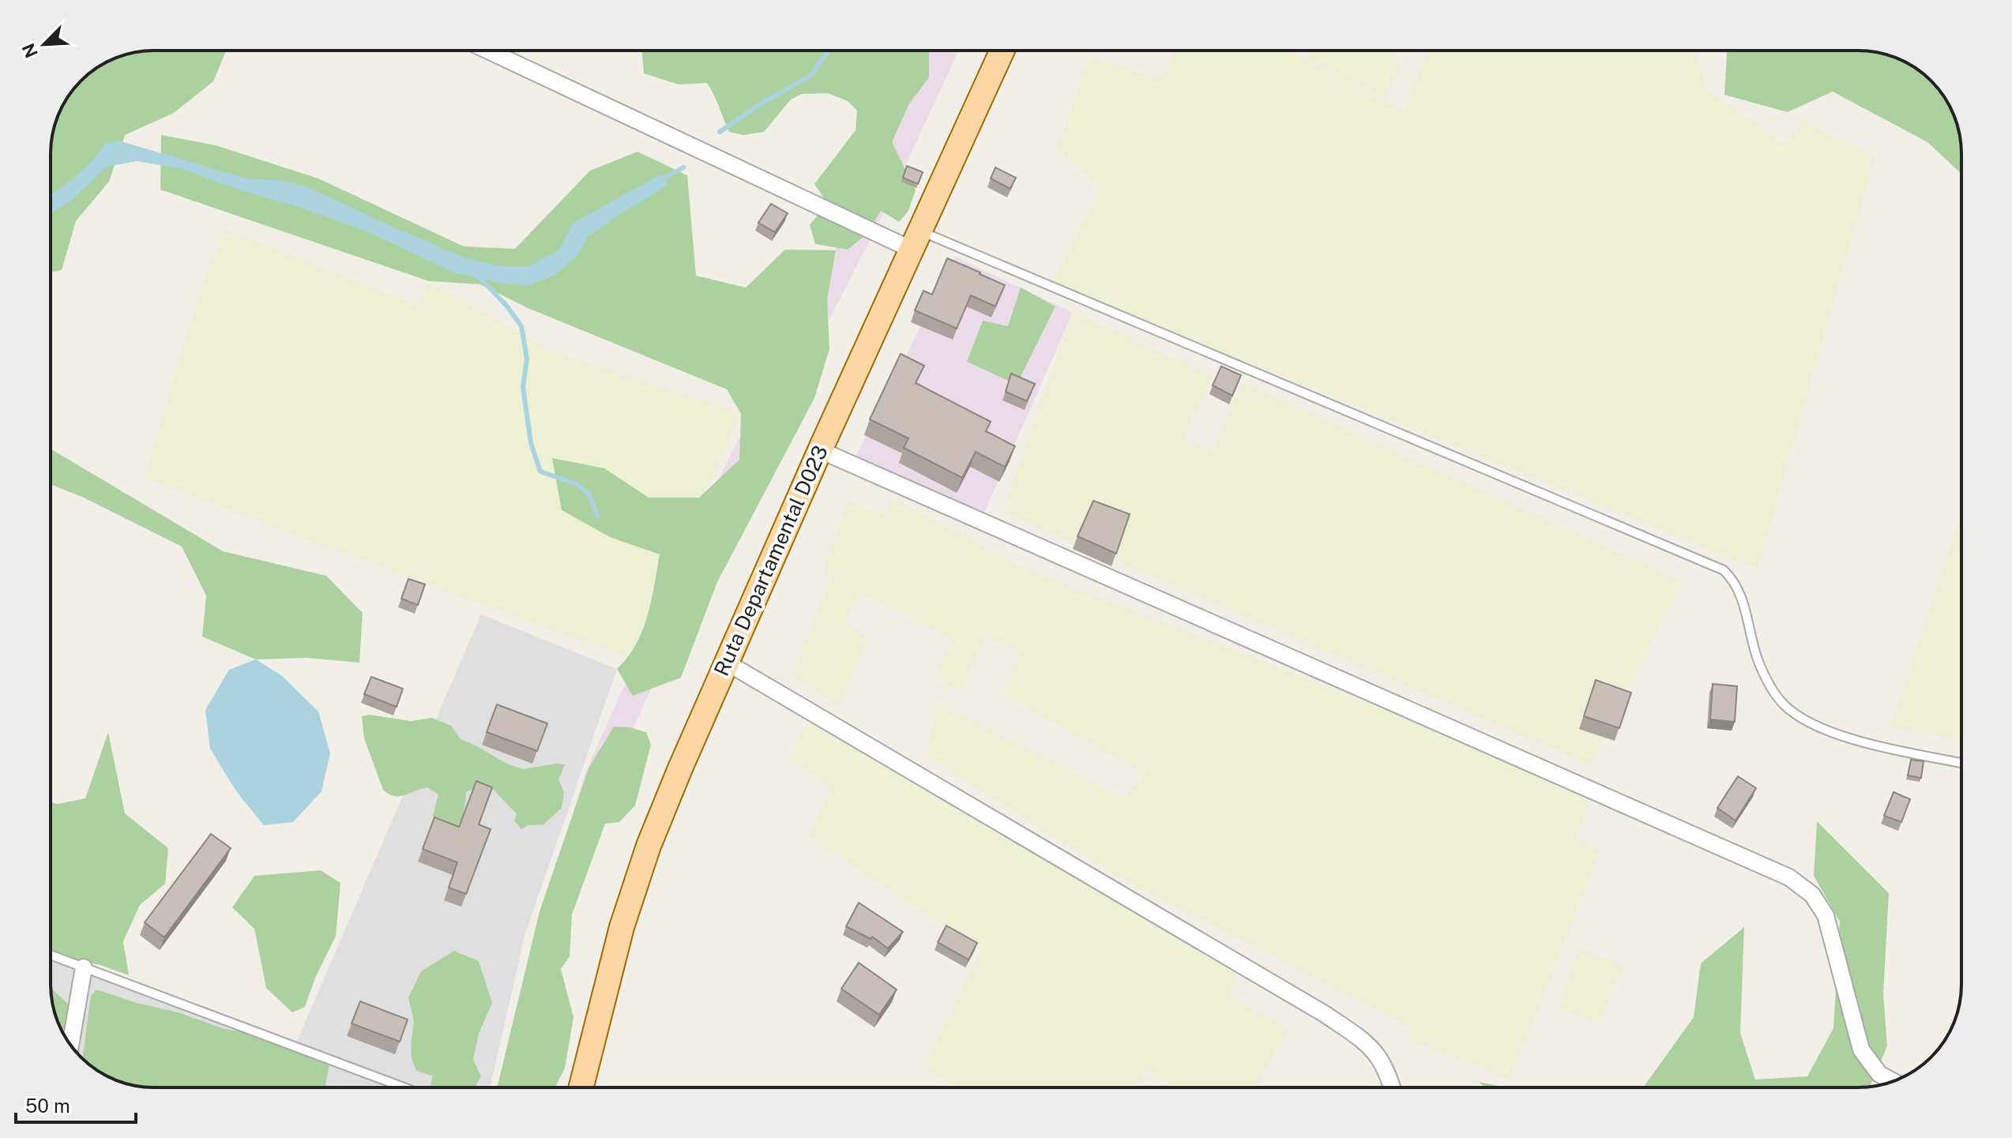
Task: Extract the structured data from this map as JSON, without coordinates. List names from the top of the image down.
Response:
{
  "streets": {
    "main road": ["Ruta Departamental D023"]
  },
  "scale_bar": "50 m",
  "north": "bottom left"
}
